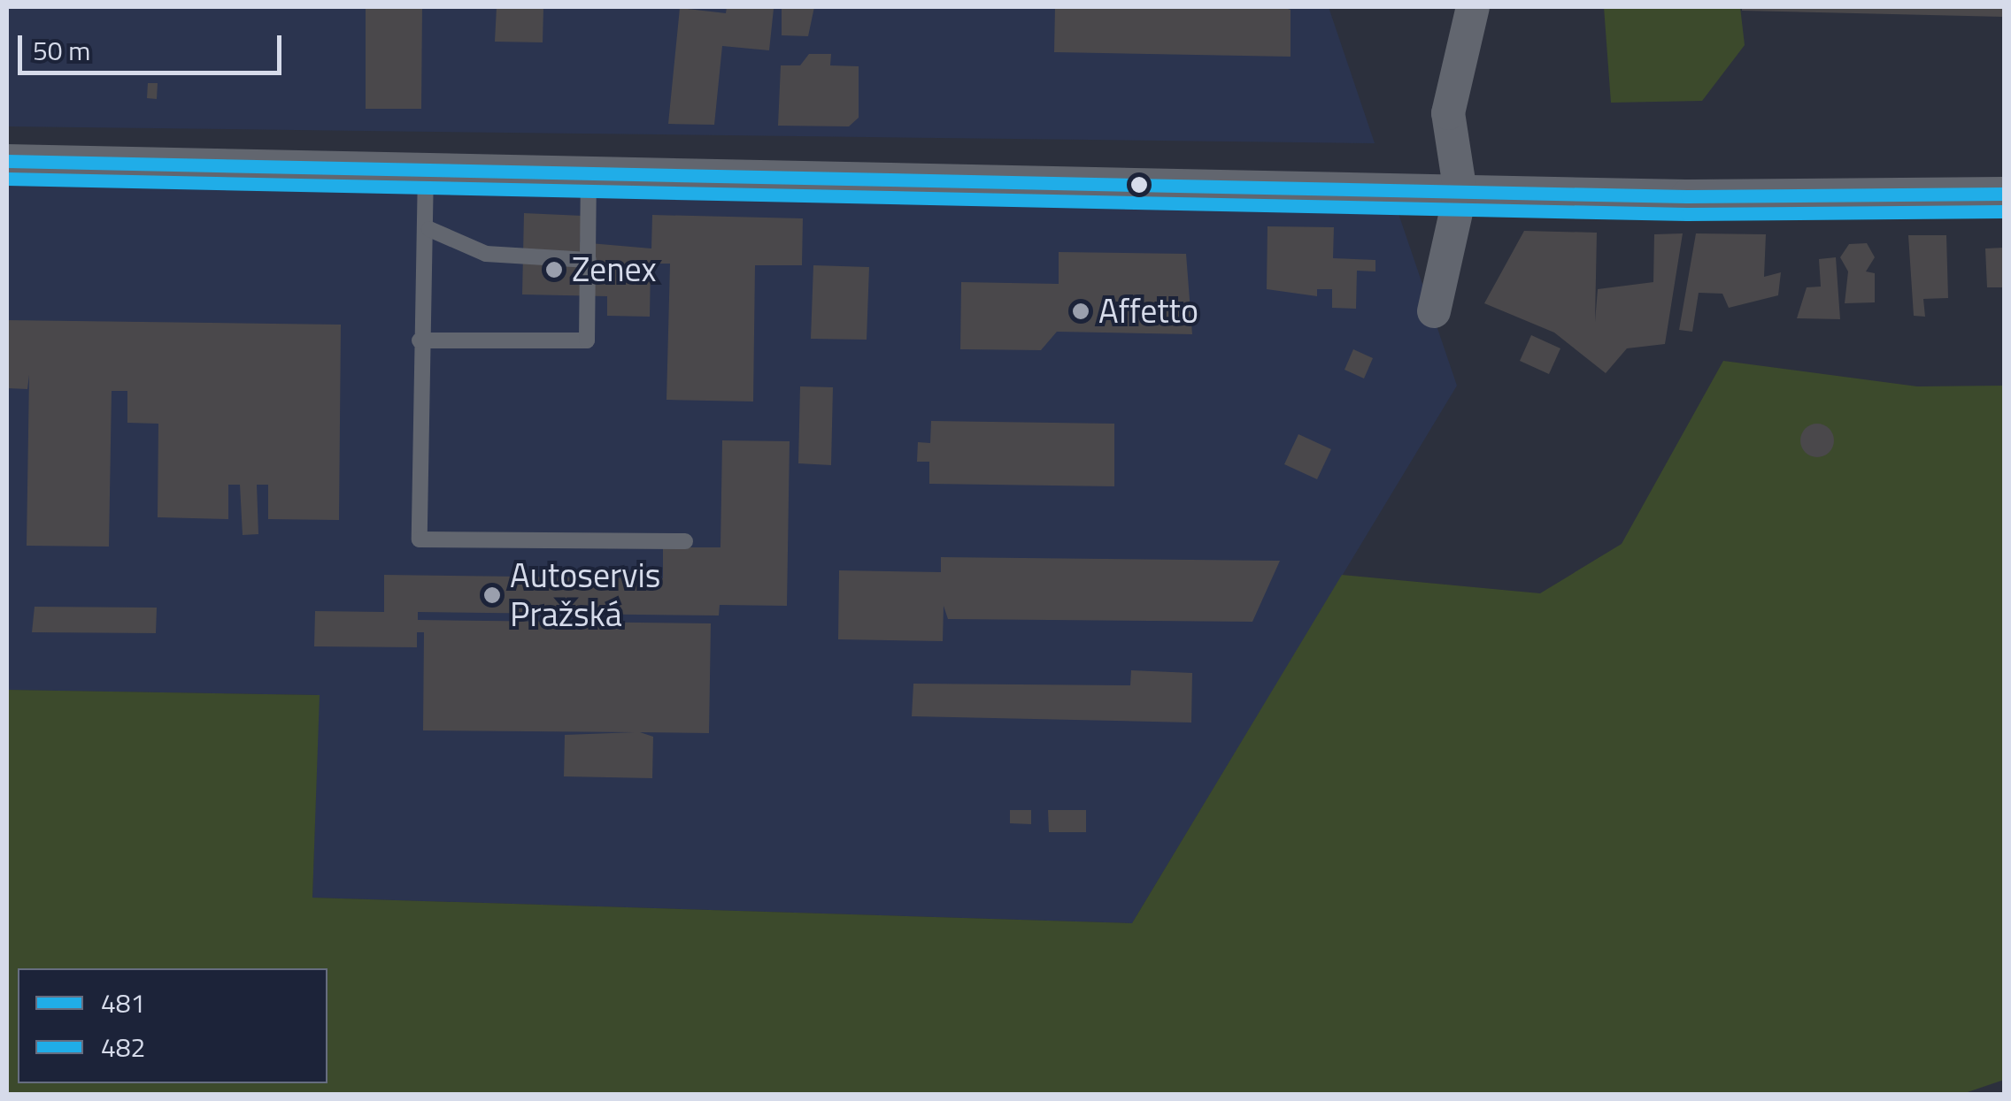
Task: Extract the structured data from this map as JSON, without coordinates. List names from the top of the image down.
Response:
{
  "places": ["Zenex", "Affetto", "Autoservis Pražská"],
  "lines": ["transit line 481", "transit line 482"],
  "legend": ["481", "482"],
  "scale_bar": "50 m"
}
